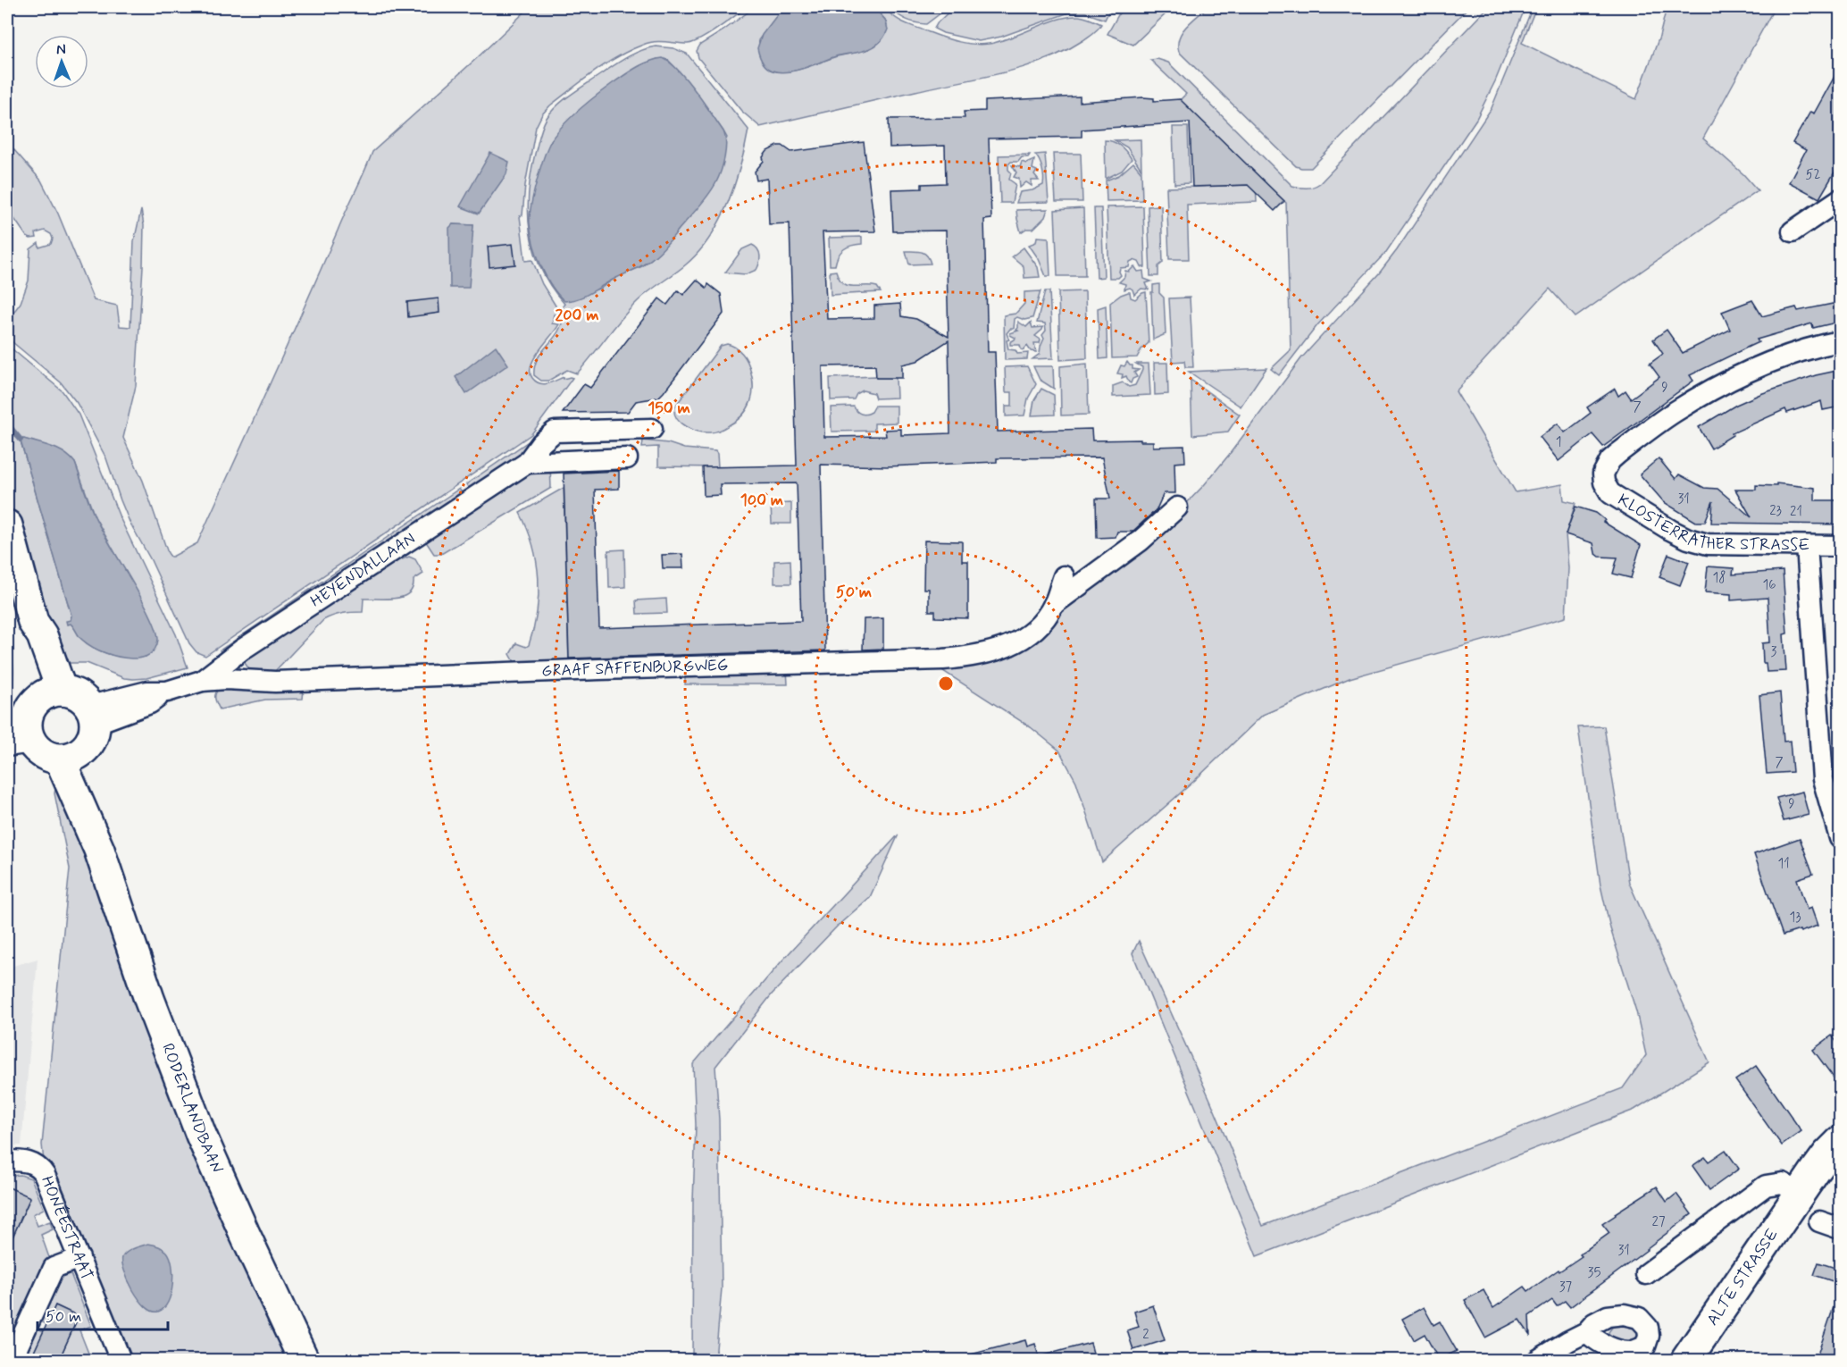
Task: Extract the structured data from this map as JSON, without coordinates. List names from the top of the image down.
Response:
{
  "streets": {
    "main road": ["RODERLANDBAAN", "ALTE STRASSE"],
    "street": [
      "KLOSTERRATHER STRASSE",
      "HEYENDALLAAN",
      "GRAAF SAFFENBURGWEG",
      "HONÉESTRAAT"
    ]
  },
  "crossings": [
    ["HEYENDALLAAN", "GRAAF SAFFENBURGWEG"],
    ["GRAAF SAFFENBURGWEG", "RODERLANDBAAN"]
  ],
  "house_numbers": [
    "52",
    "9",
    "7",
    "1",
    "31",
    "23",
    "21",
    "18",
    "16",
    "3",
    "7",
    "9",
    "11",
    "13",
    "27",
    "31",
    "35",
    "37",
    "2"
  ],
  "scale_bar": "50 m",
  "north": "top",
  "rings": [
    "200 m",
    "150 m",
    "100 m",
    "50 m"
  ]
}
